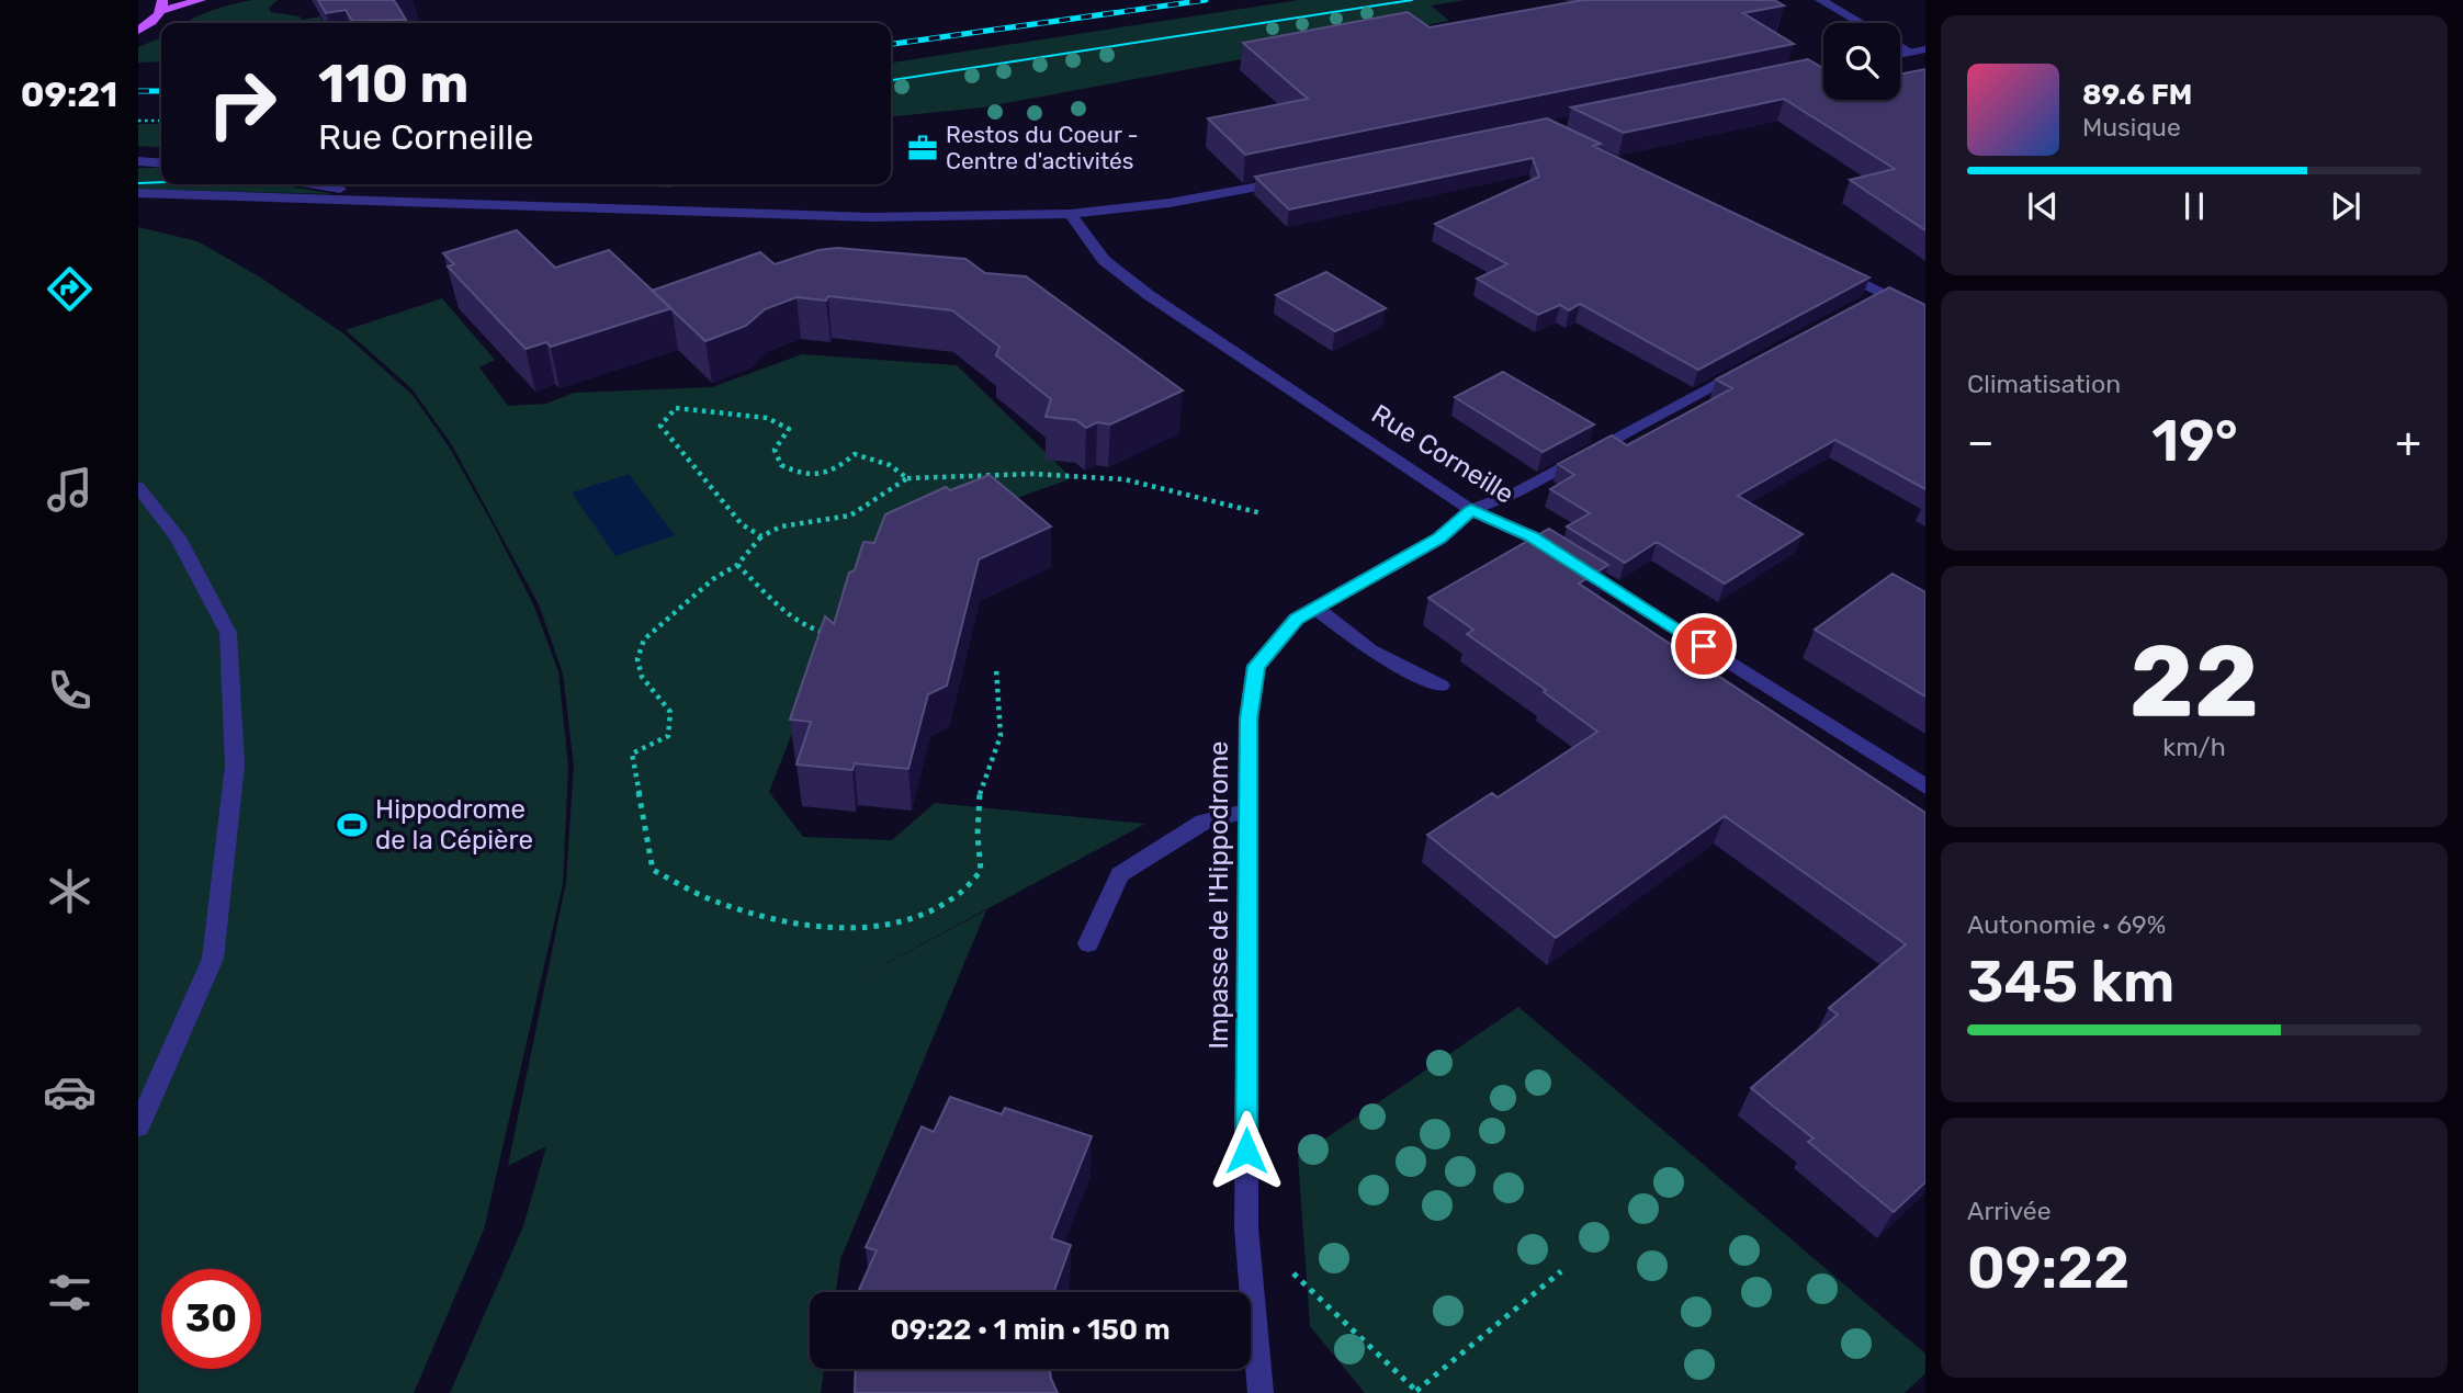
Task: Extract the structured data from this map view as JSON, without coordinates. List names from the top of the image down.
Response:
{
  "streets": {
    "street": ["Rue Corneille", "Impasse de l'Hippodrome"]
  },
  "crossings": [
    ["Rue Corneille", "Impasse de l'Hippodrome"]
  ],
  "places": {
    "office": ["Restos du Coeur - Centre d'activités"],
    "sports": ["Hippodrome de la Cépière"]
  },
  "page": {
    "tabs": "09:21",
    "turn": ["110 m", "Rue Corneille"],
    "song": ["89.6 FM", "Musique"],
    "tile": [
      "Climatisation",
      ["22", "km/h"],
      ["Autonomie · 69%", "345 km"],
      ["Arrivée", "09:22"]
    ],
    "heat": ["−", "19°", "+"],
    "limit": "30",
    "trip": "09:22 · 1 min · 150 m"
  }
}
